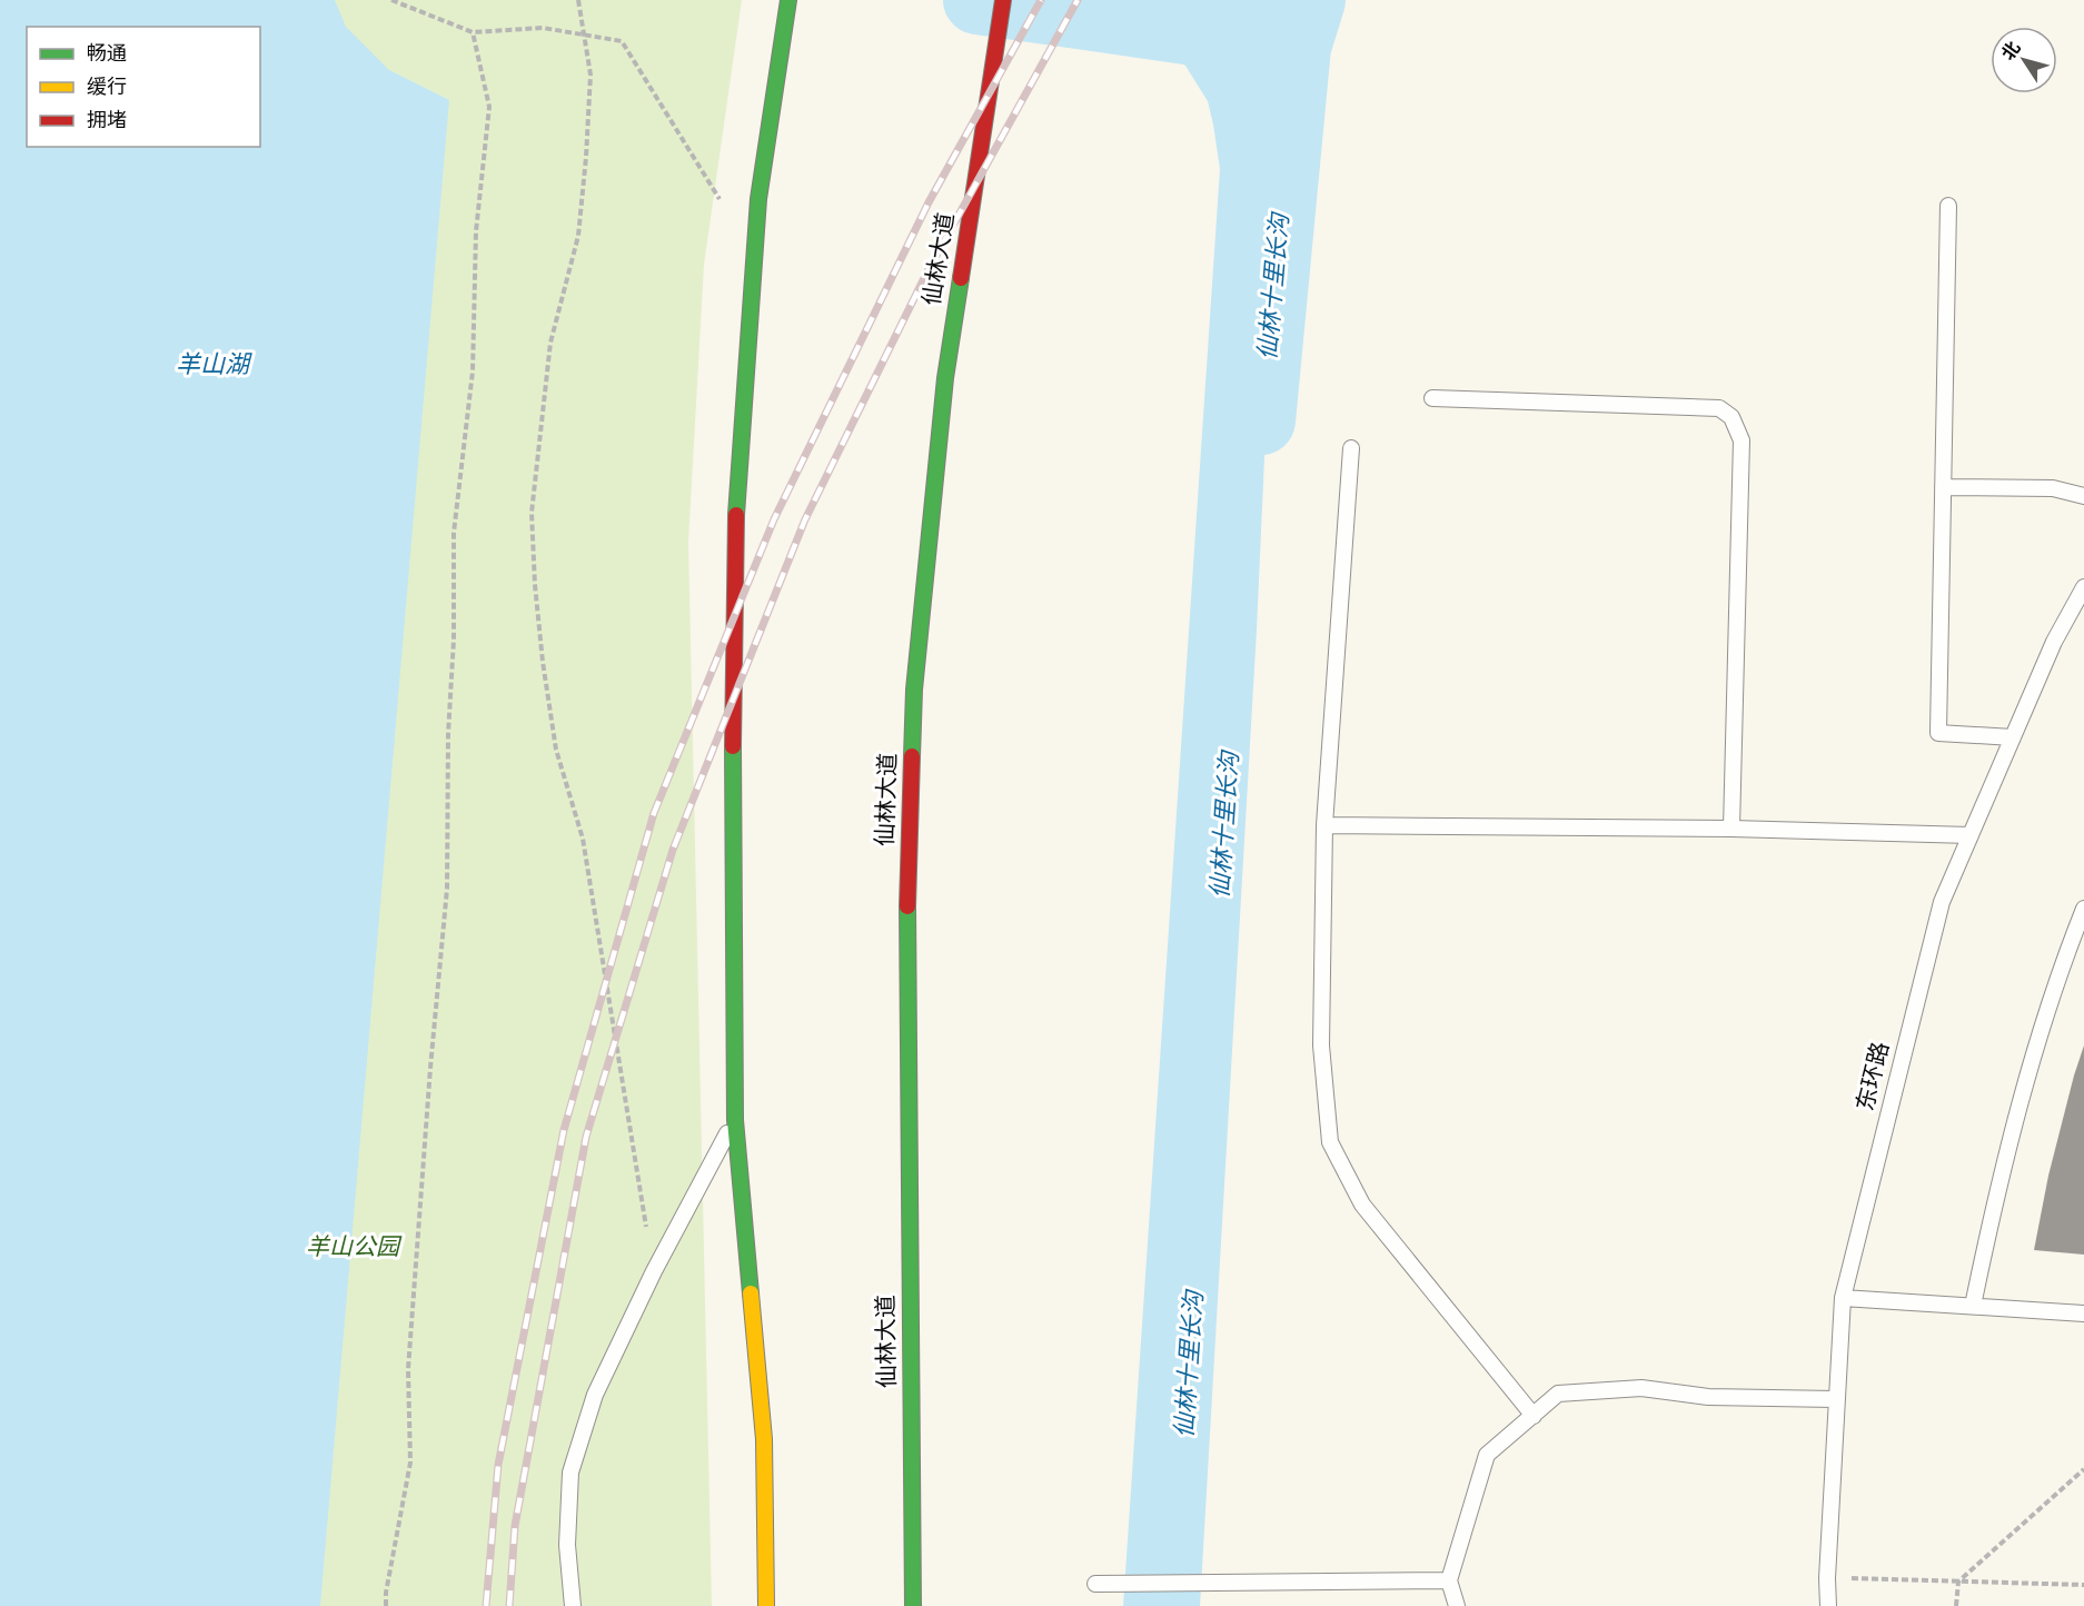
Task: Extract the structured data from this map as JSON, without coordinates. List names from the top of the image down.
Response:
{
  "streets": {
    "main road": ["仙林大道"],
    "lane": ["东环路"]
  },
  "water": ["仙林十里长沟", "羊山湖"],
  "parks": ["羊山公园"],
  "legend": ["畅通", "缓行", "拥堵"],
  "north": "top left"
}
